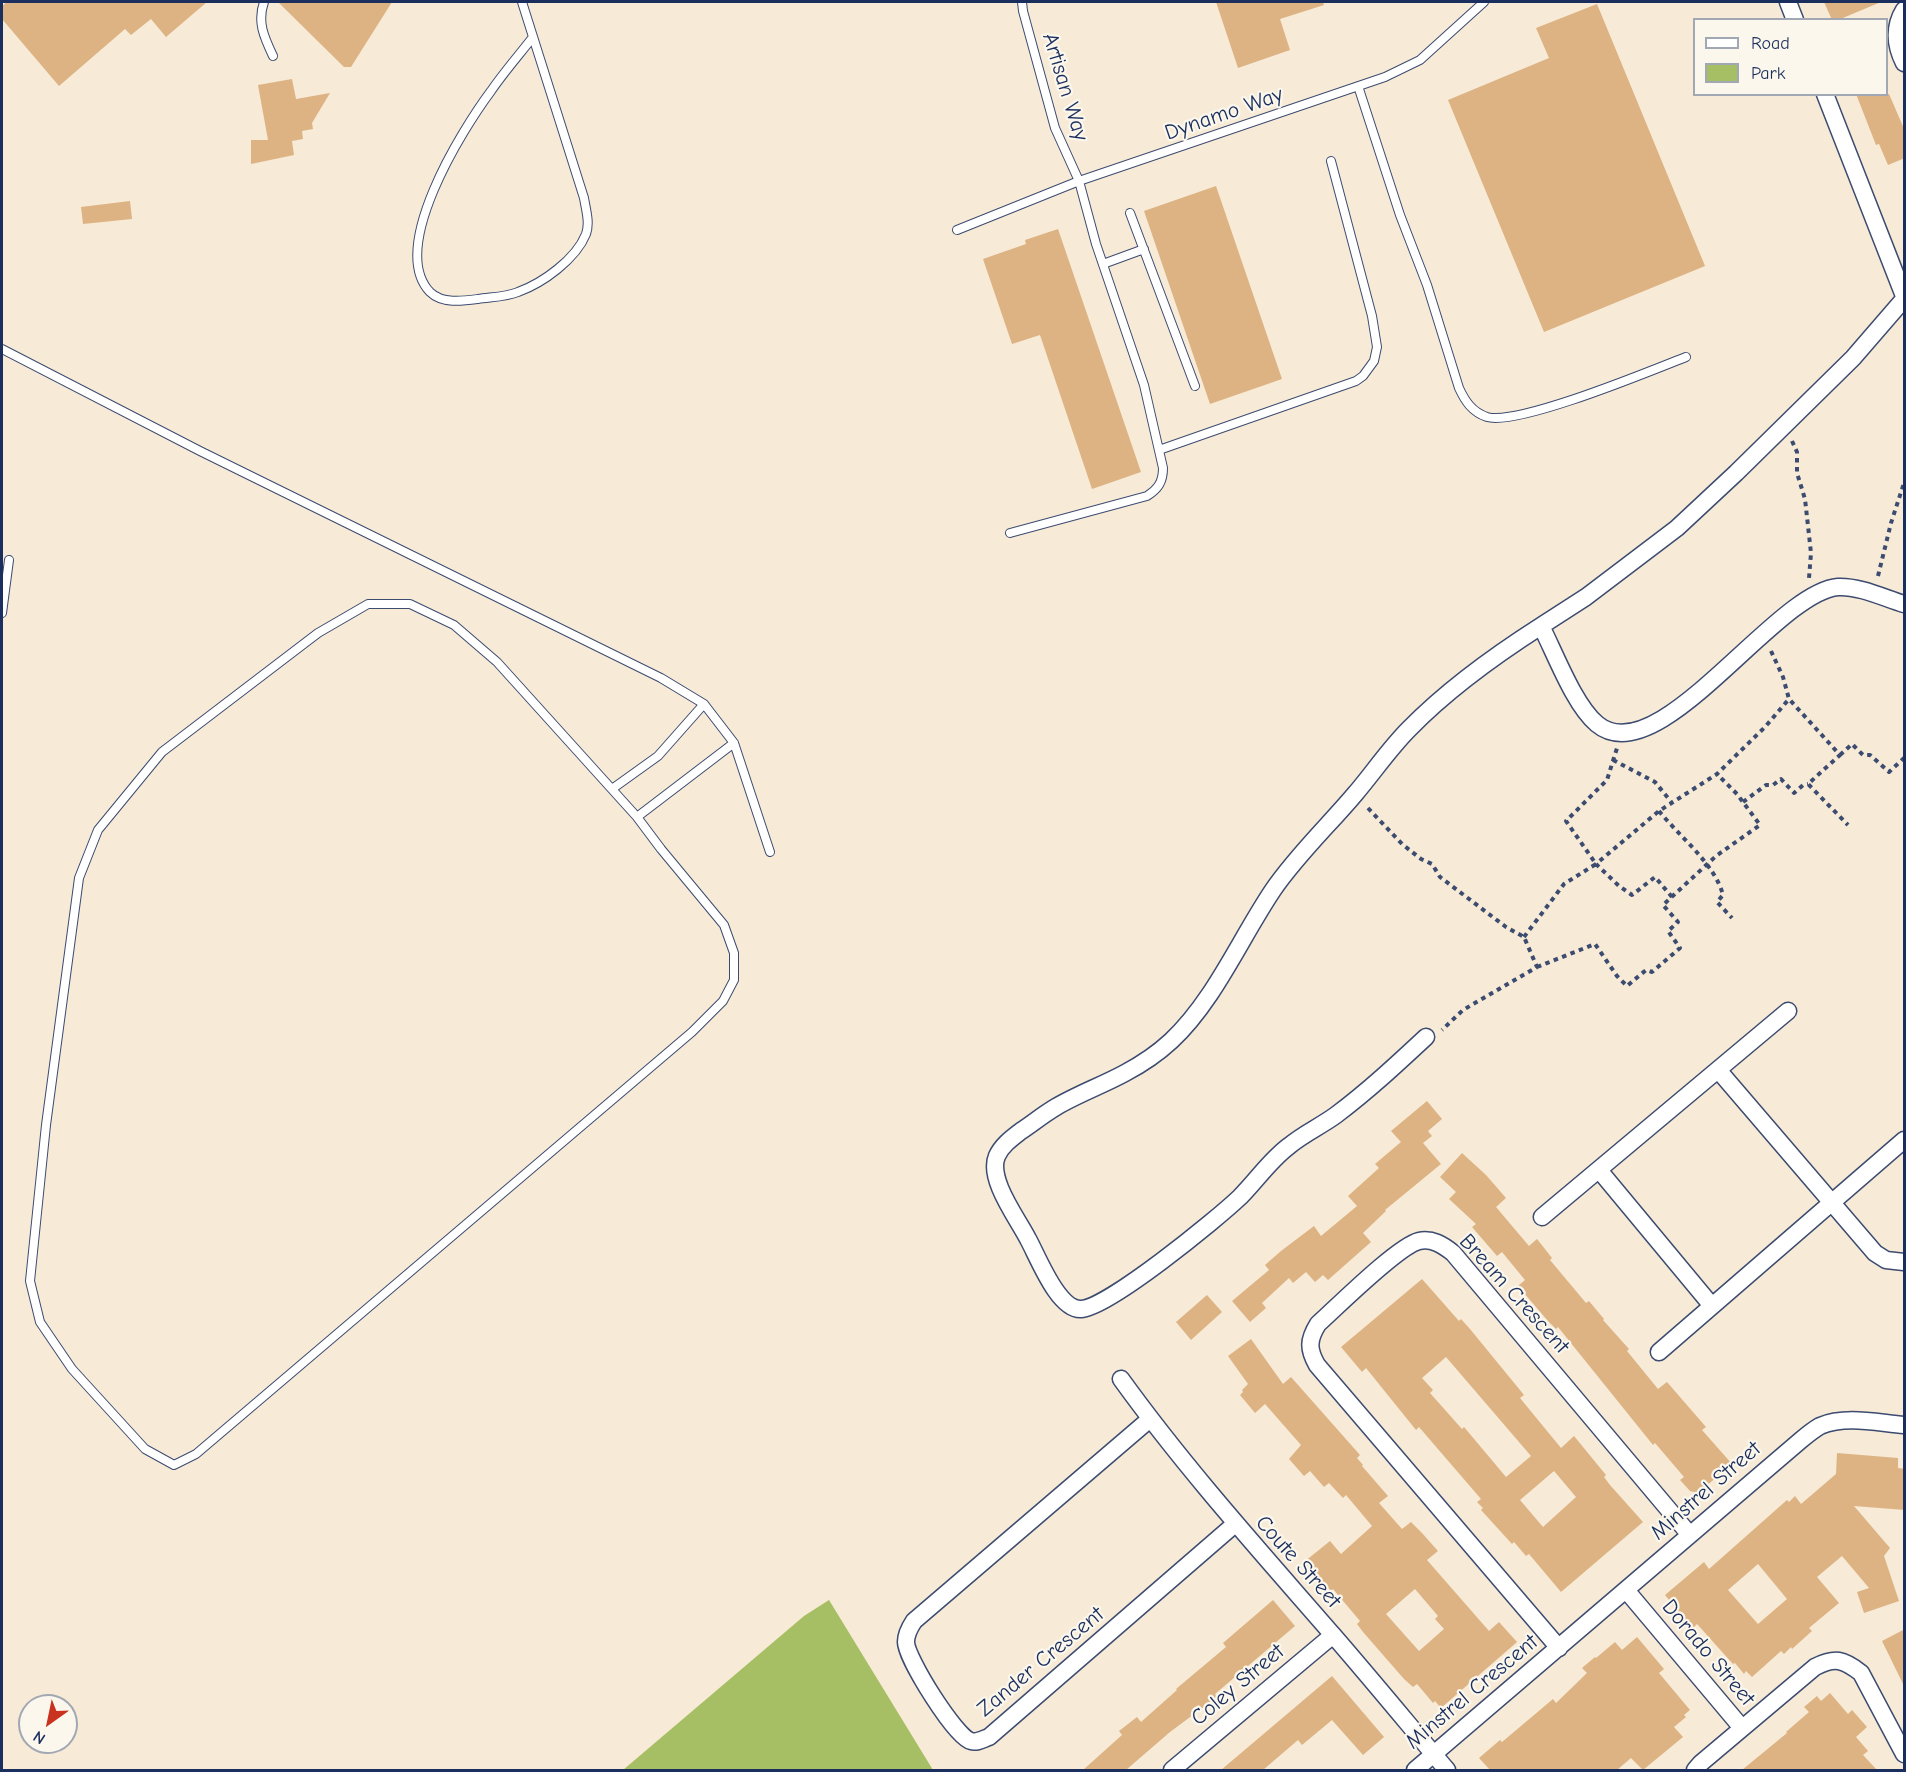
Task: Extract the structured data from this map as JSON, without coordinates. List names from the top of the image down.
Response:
{
  "streets": {
    "street": [
      "Bream Crescent",
      "Minstrel Street",
      "Coute Street",
      "Dorado Street",
      "Zander Crescent",
      "Coley Street",
      "Minstrel Crescent"
    ],
    "lane": ["Artisan Way", "Dynamo Way"]
  },
  "crossings": [
    ["Artisan Way", "Dynamo Way"],
    ["Bream Crescent", "Minstrel Street"],
    ["Bream Crescent", "Minstrel Crescent"],
    ["Minstrel Street", "Dorado Street"],
    ["Minstrel Street", "Minstrel Crescent"],
    ["Coute Street", "Zander Crescent"],
    ["Coute Street", "Coley Street"],
    ["Coute Street", "Minstrel Crescent"]
  ],
  "legend": ["Road", "Park"],
  "north": "bottom left"
}
